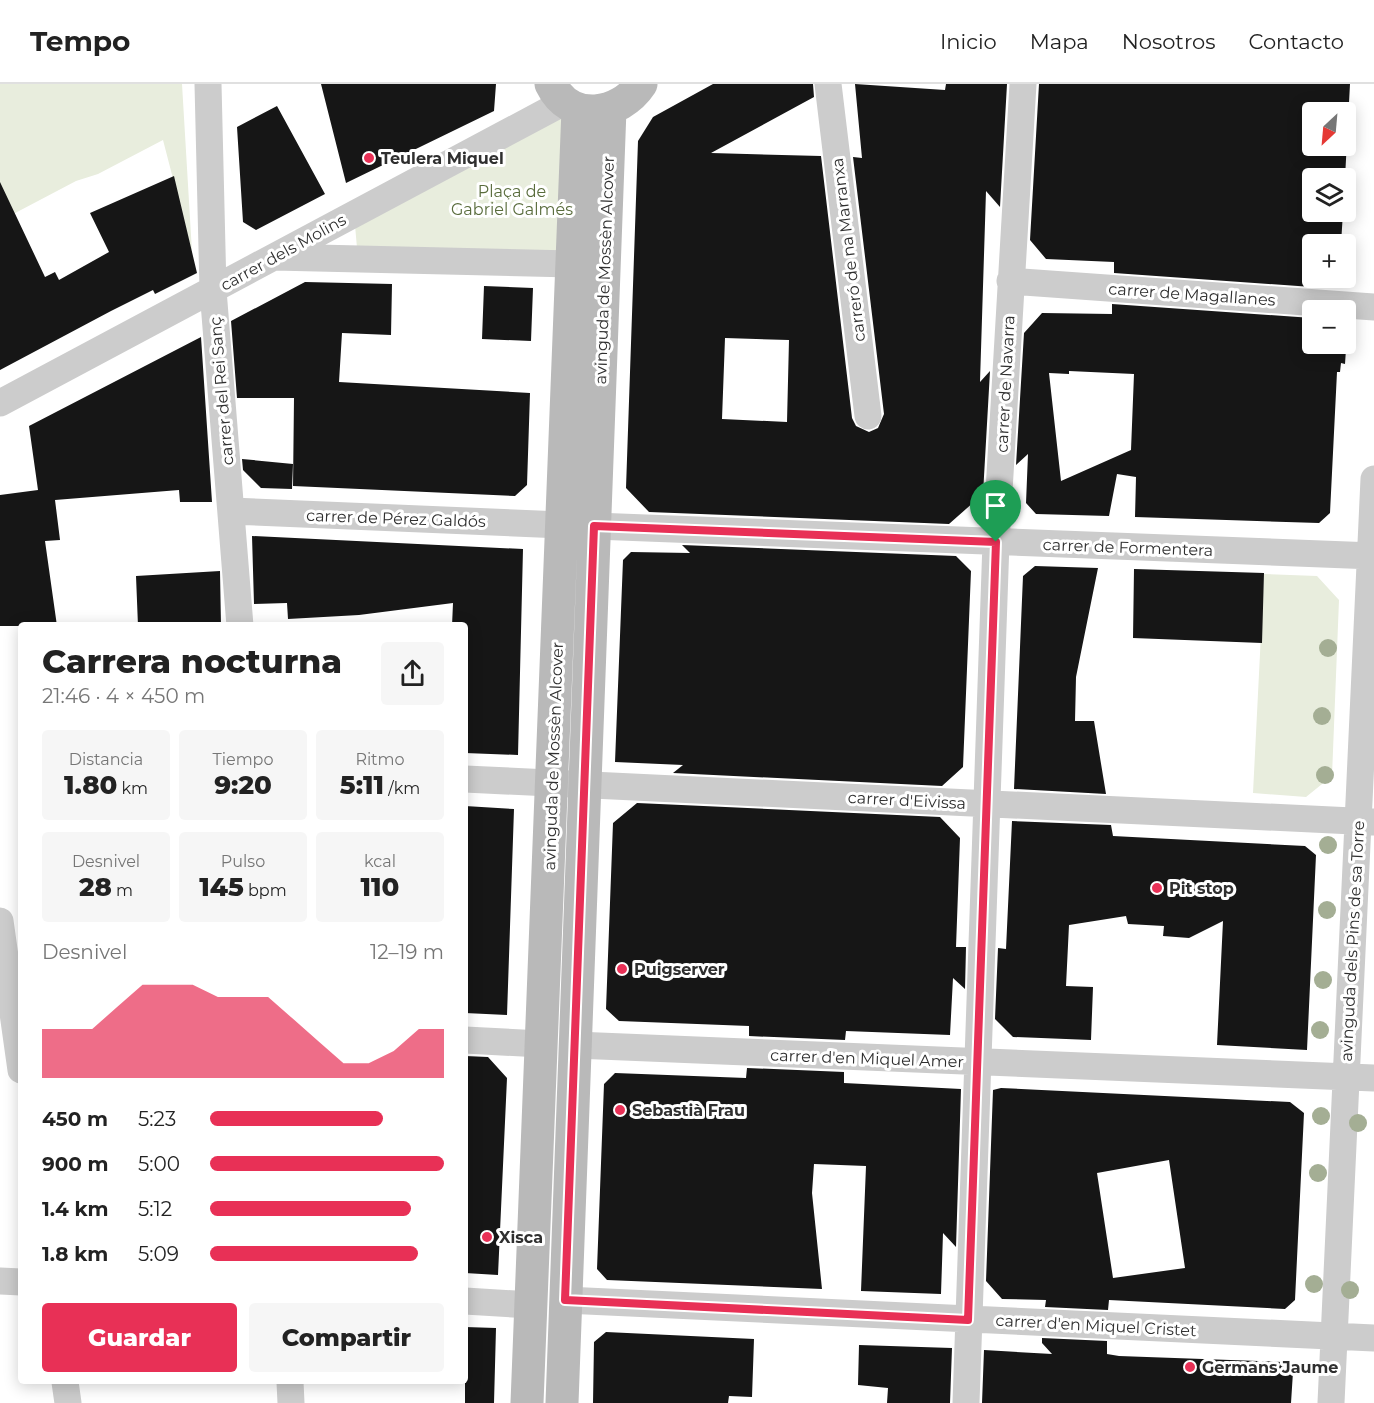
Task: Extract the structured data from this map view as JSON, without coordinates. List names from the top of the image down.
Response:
{
  "streets": {
    "main road": ["avinguda de Mossèn Alcover"],
    "street": [
      "carreró de na Marranxa",
      "carrer dels Molins",
      "carrer de Magallanes",
      "carrer de Navarra",
      "carrer del Rei Sanç",
      "carrer de Pérez Galdós",
      "carrer de Formentera",
      "carrer d'Eivissa",
      "avinguda dels Pins de sa Torre",
      "carrer d'en Miquel Amer",
      "carrer d'en Miquel Cristet"
    ]
  },
  "crossings": [
    ["carrer dels Molins", "avinguda de Mossèn Alcover"],
    ["carrer dels Molins", "carrer del Rei Sanç"],
    ["avinguda de Mossèn Alcover", "carrer de Pérez Galdós"],
    ["avinguda de Mossèn Alcover", "carrer de Formentera"],
    ["avinguda de Mossèn Alcover", "carrer d'Eivissa"],
    ["avinguda de Mossèn Alcover", "carrer d'en Miquel Amer"],
    ["avinguda de Mossèn Alcover", "carrer d'en Miquel Cristet"],
    ["carrer de Magallanes", "carrer de Navarra"],
    ["carrer de Navarra", "carrer de Formentera"],
    ["carrer de Navarra", "carrer d'Eivissa"],
    ["carrer de Navarra", "carrer d'en Miquel Amer"],
    ["carrer de Navarra", "carrer d'en Miquel Cristet"],
    ["carrer del Rei Sanç", "carrer de Pérez Galdós"],
    ["carrer de Formentera", "avinguda dels Pins de sa Torre"],
    ["carrer d'Eivissa", "avinguda dels Pins de sa Torre"],
    ["avinguda dels Pins de sa Torre", "carrer d'en Miquel Amer"],
    ["avinguda dels Pins de sa Torre", "carrer d'en Miquel Cristet"]
  ],
  "parks": ["Plaça de Gabriel Galmés"],
  "places": [
    "Teulera Miquel",
    "Pit stop",
    "Puigserver",
    "Sebastià Frau",
    "Xisca",
    "Germans Jaume"
  ],
  "north": "bottom left",
  "page": {
    "header": "Tempo",
    "nav": [
      "Inicio",
      "Mapa",
      "Nosotros",
      "Contacto"
    ],
    "map_buttons": ["+", "−"],
    "heading": ["Carrera nocturna", "21:46 · 4 × 450 m"],
    "stats": [
      ["Distancia", "1.80 km"],
      ["Tiempo", "9:20"],
      ["Ritmo", "5:11 /km"],
      ["Desnivel", "28 m"],
      ["Pulso", "145 bpm"],
      ["kcal", "110"]
    ],
    "chart": ["Desnivel", "12–19 m"],
    "list": [
      {
        "name": "450 m",
        "note": "5:23"
      },
      {
        "name": "900 m",
        "note": "5:00"
      },
      {
        "name": "1.4 km",
        "note": "5:12"
      },
      {
        "name": "1.8 km",
        "note": "5:09"
      }
    ],
    "buttons": ["Guardar", "Compartir"]
  }
}
